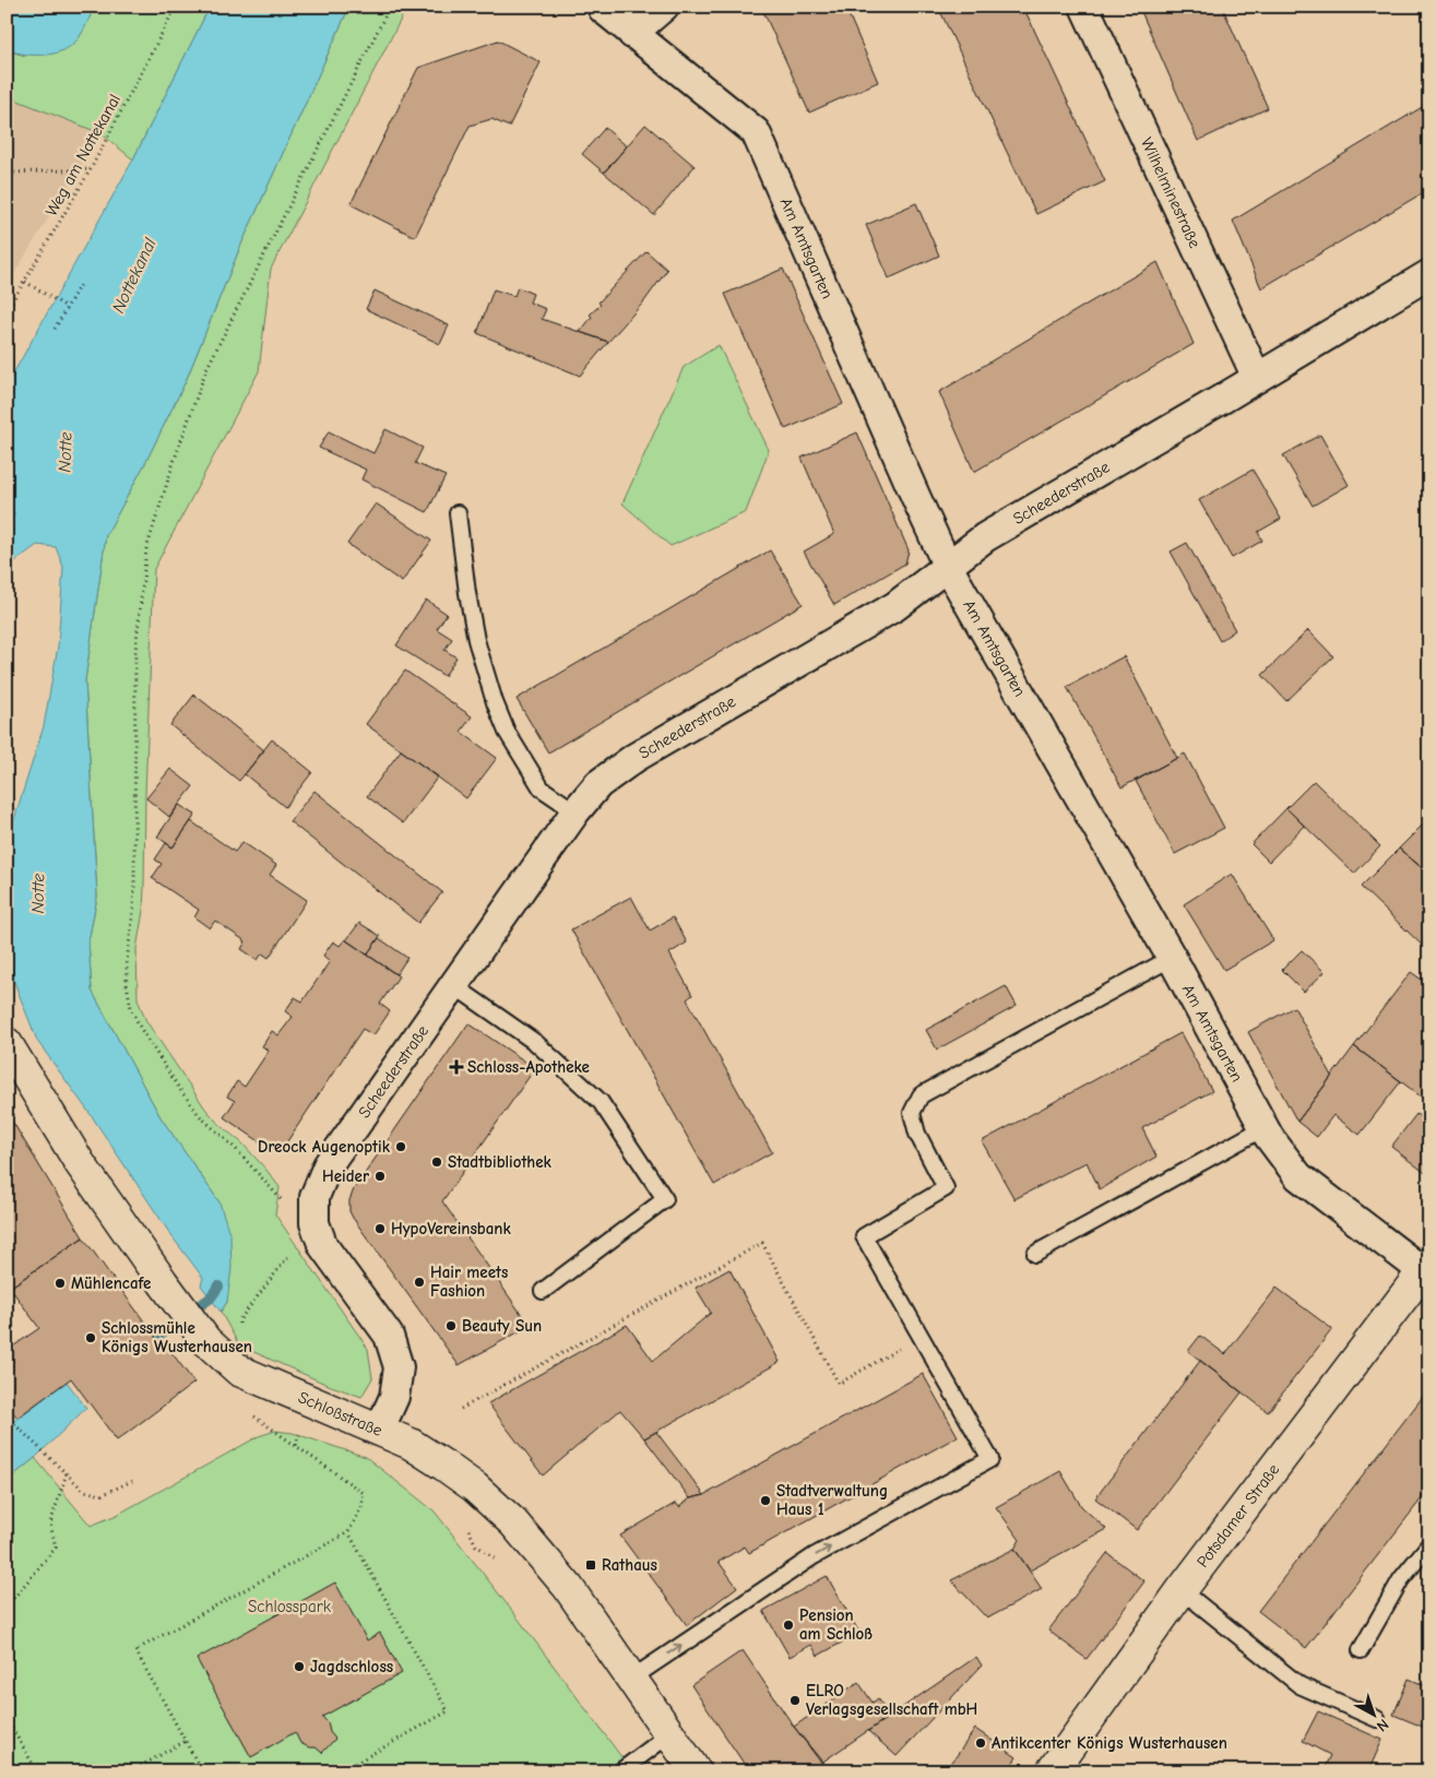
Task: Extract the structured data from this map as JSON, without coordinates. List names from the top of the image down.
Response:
{
  "streets": {
    "main road": ["Schloßstraße", "Potsdamer Straße"],
    "street": ["Wilhelminestraße", "Am Amtsgarten", "Scheederstraße"],
    "path": ["Weg am Nottekanal"]
  },
  "crossings": [
    ["Wilhelminestraße", "Scheederstraße"],
    ["Am Amtsgarten", "Scheederstraße"],
    ["Am Amtsgarten", "Potsdamer Straße"],
    ["Scheederstraße", "Schloßstraße"]
  ],
  "water": ["Nottekanal", "Notte"],
  "parks": ["Schlosspark"],
  "places": {
    "health": ["Schloss-Apotheke"],
    "other": [
      "Dreock Augenoptik",
      "Stadtbibliothek",
      "Heider",
      "HypoVereinsbank",
      "Hair meets Fashion",
      "Mühlencafe",
      "Beauty Sun",
      "Schlossmühle Königs Wusterhausen",
      "Stadtverwaltung Haus 1",
      "Pension am Schloß",
      "Jagdschloss",
      "ELRO Verlagsgesellschaft mbH",
      "Antikcenter Königs Wusterhausen"
    ],
    "transit": ["Rathaus"]
  },
  "north": "bottom right"
}
